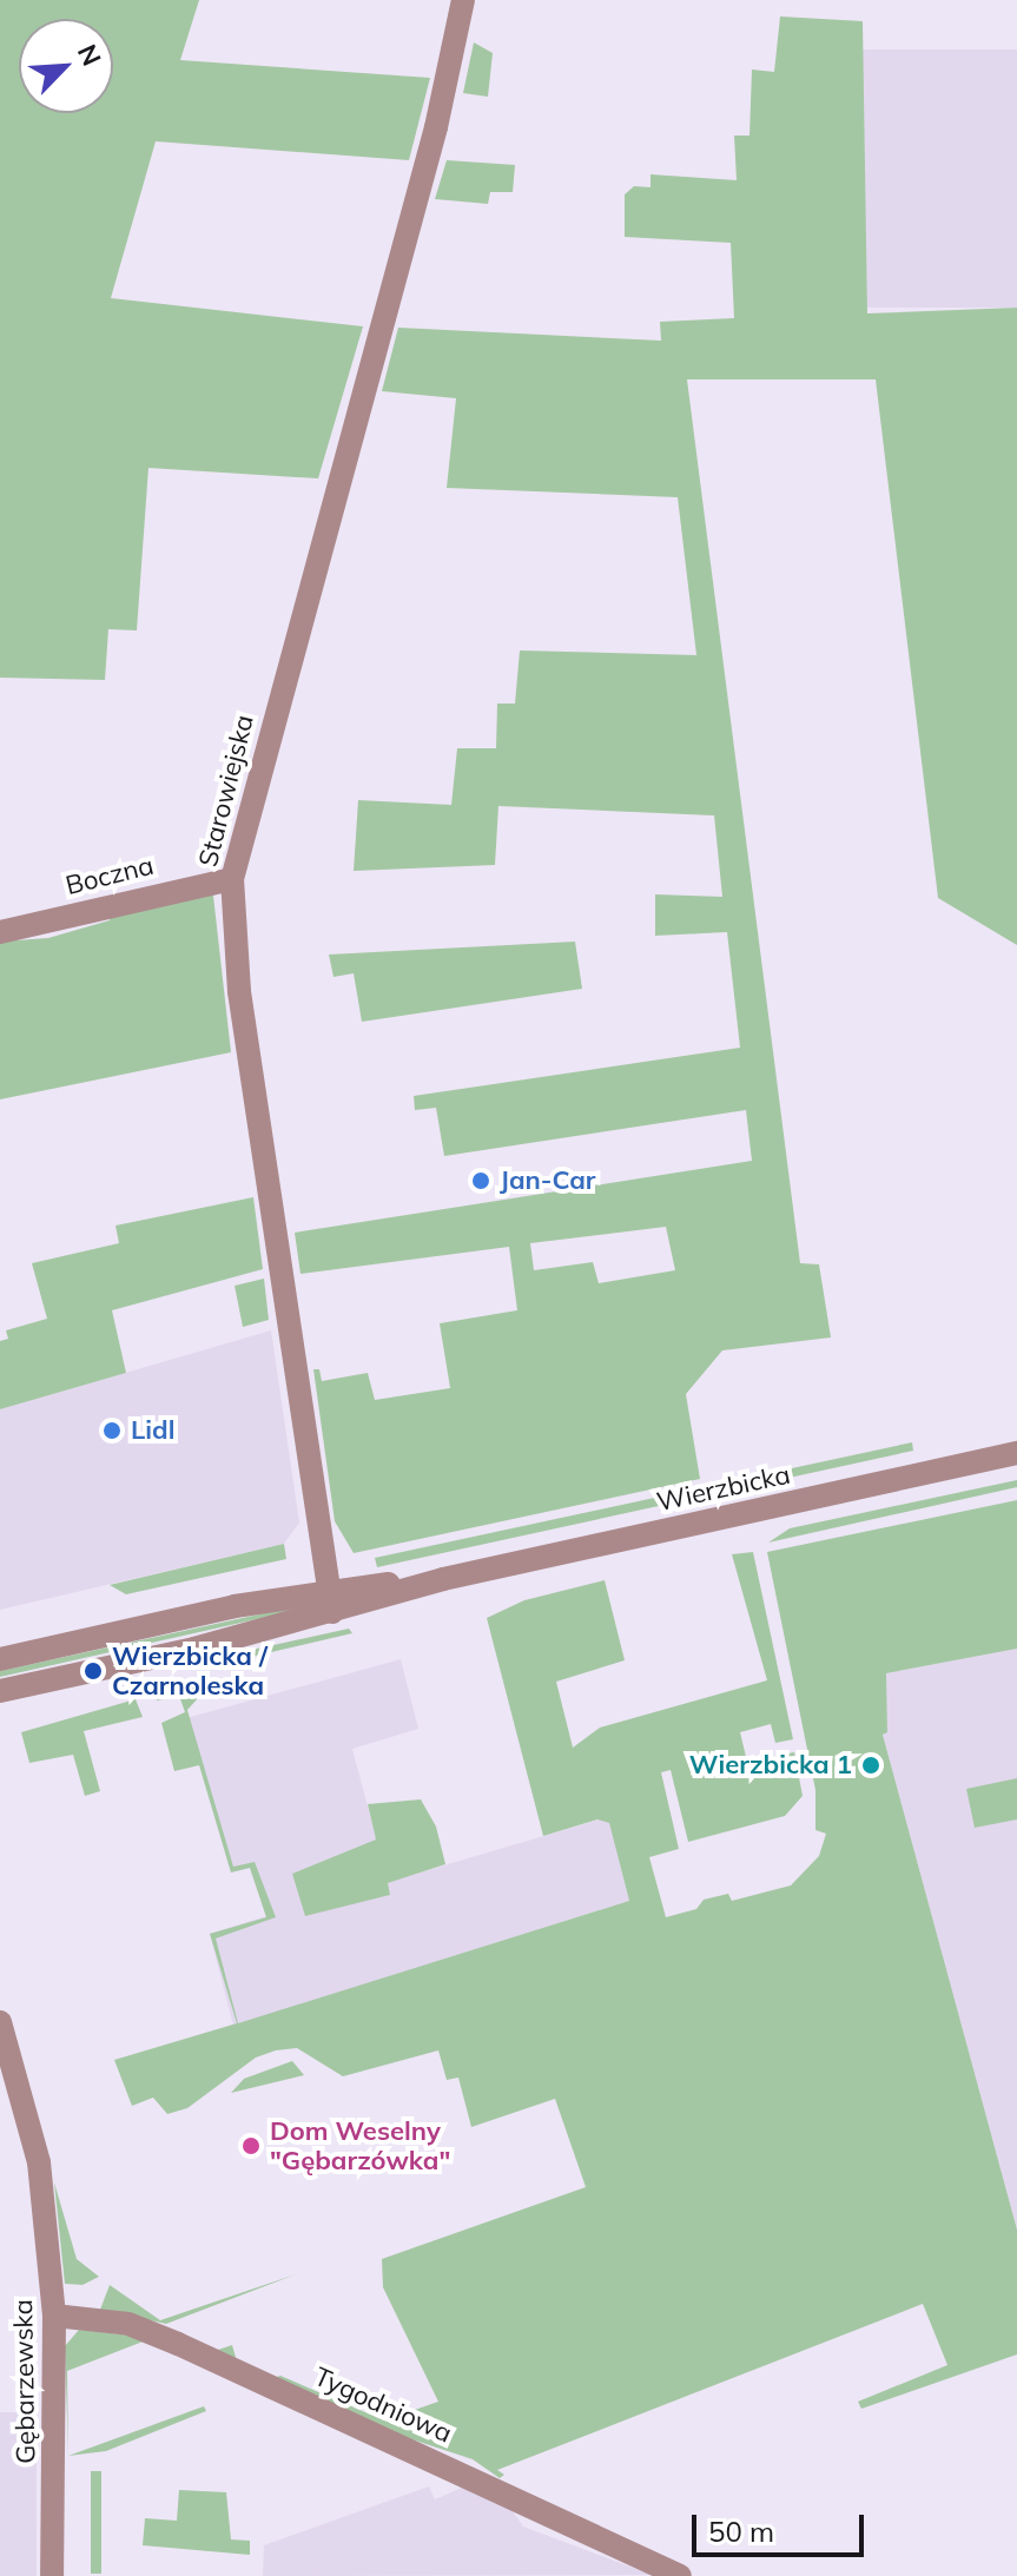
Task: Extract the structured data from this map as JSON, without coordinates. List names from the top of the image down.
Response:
{
  "streets": {
    "street": [
      "Starowiejska",
      "Boczna",
      "Wierzbicka",
      "Gębarzewska",
      "Tygodniowa"
    ]
  },
  "crossings": [
    ["Starowiejska", "Boczna"],
    ["Starowiejska", "Wierzbicka"],
    ["Gębarzewska", "Tygodniowa"]
  ],
  "places": [
    "Jan-Car",
    "Lidl",
    "Wierzbicka / Czarnoleska",
    "Wierzbicka 1",
    "Dom Weselny \"Gębarzówka\""
  ],
  "scale_bar": "50 m",
  "north": "top right"
}
